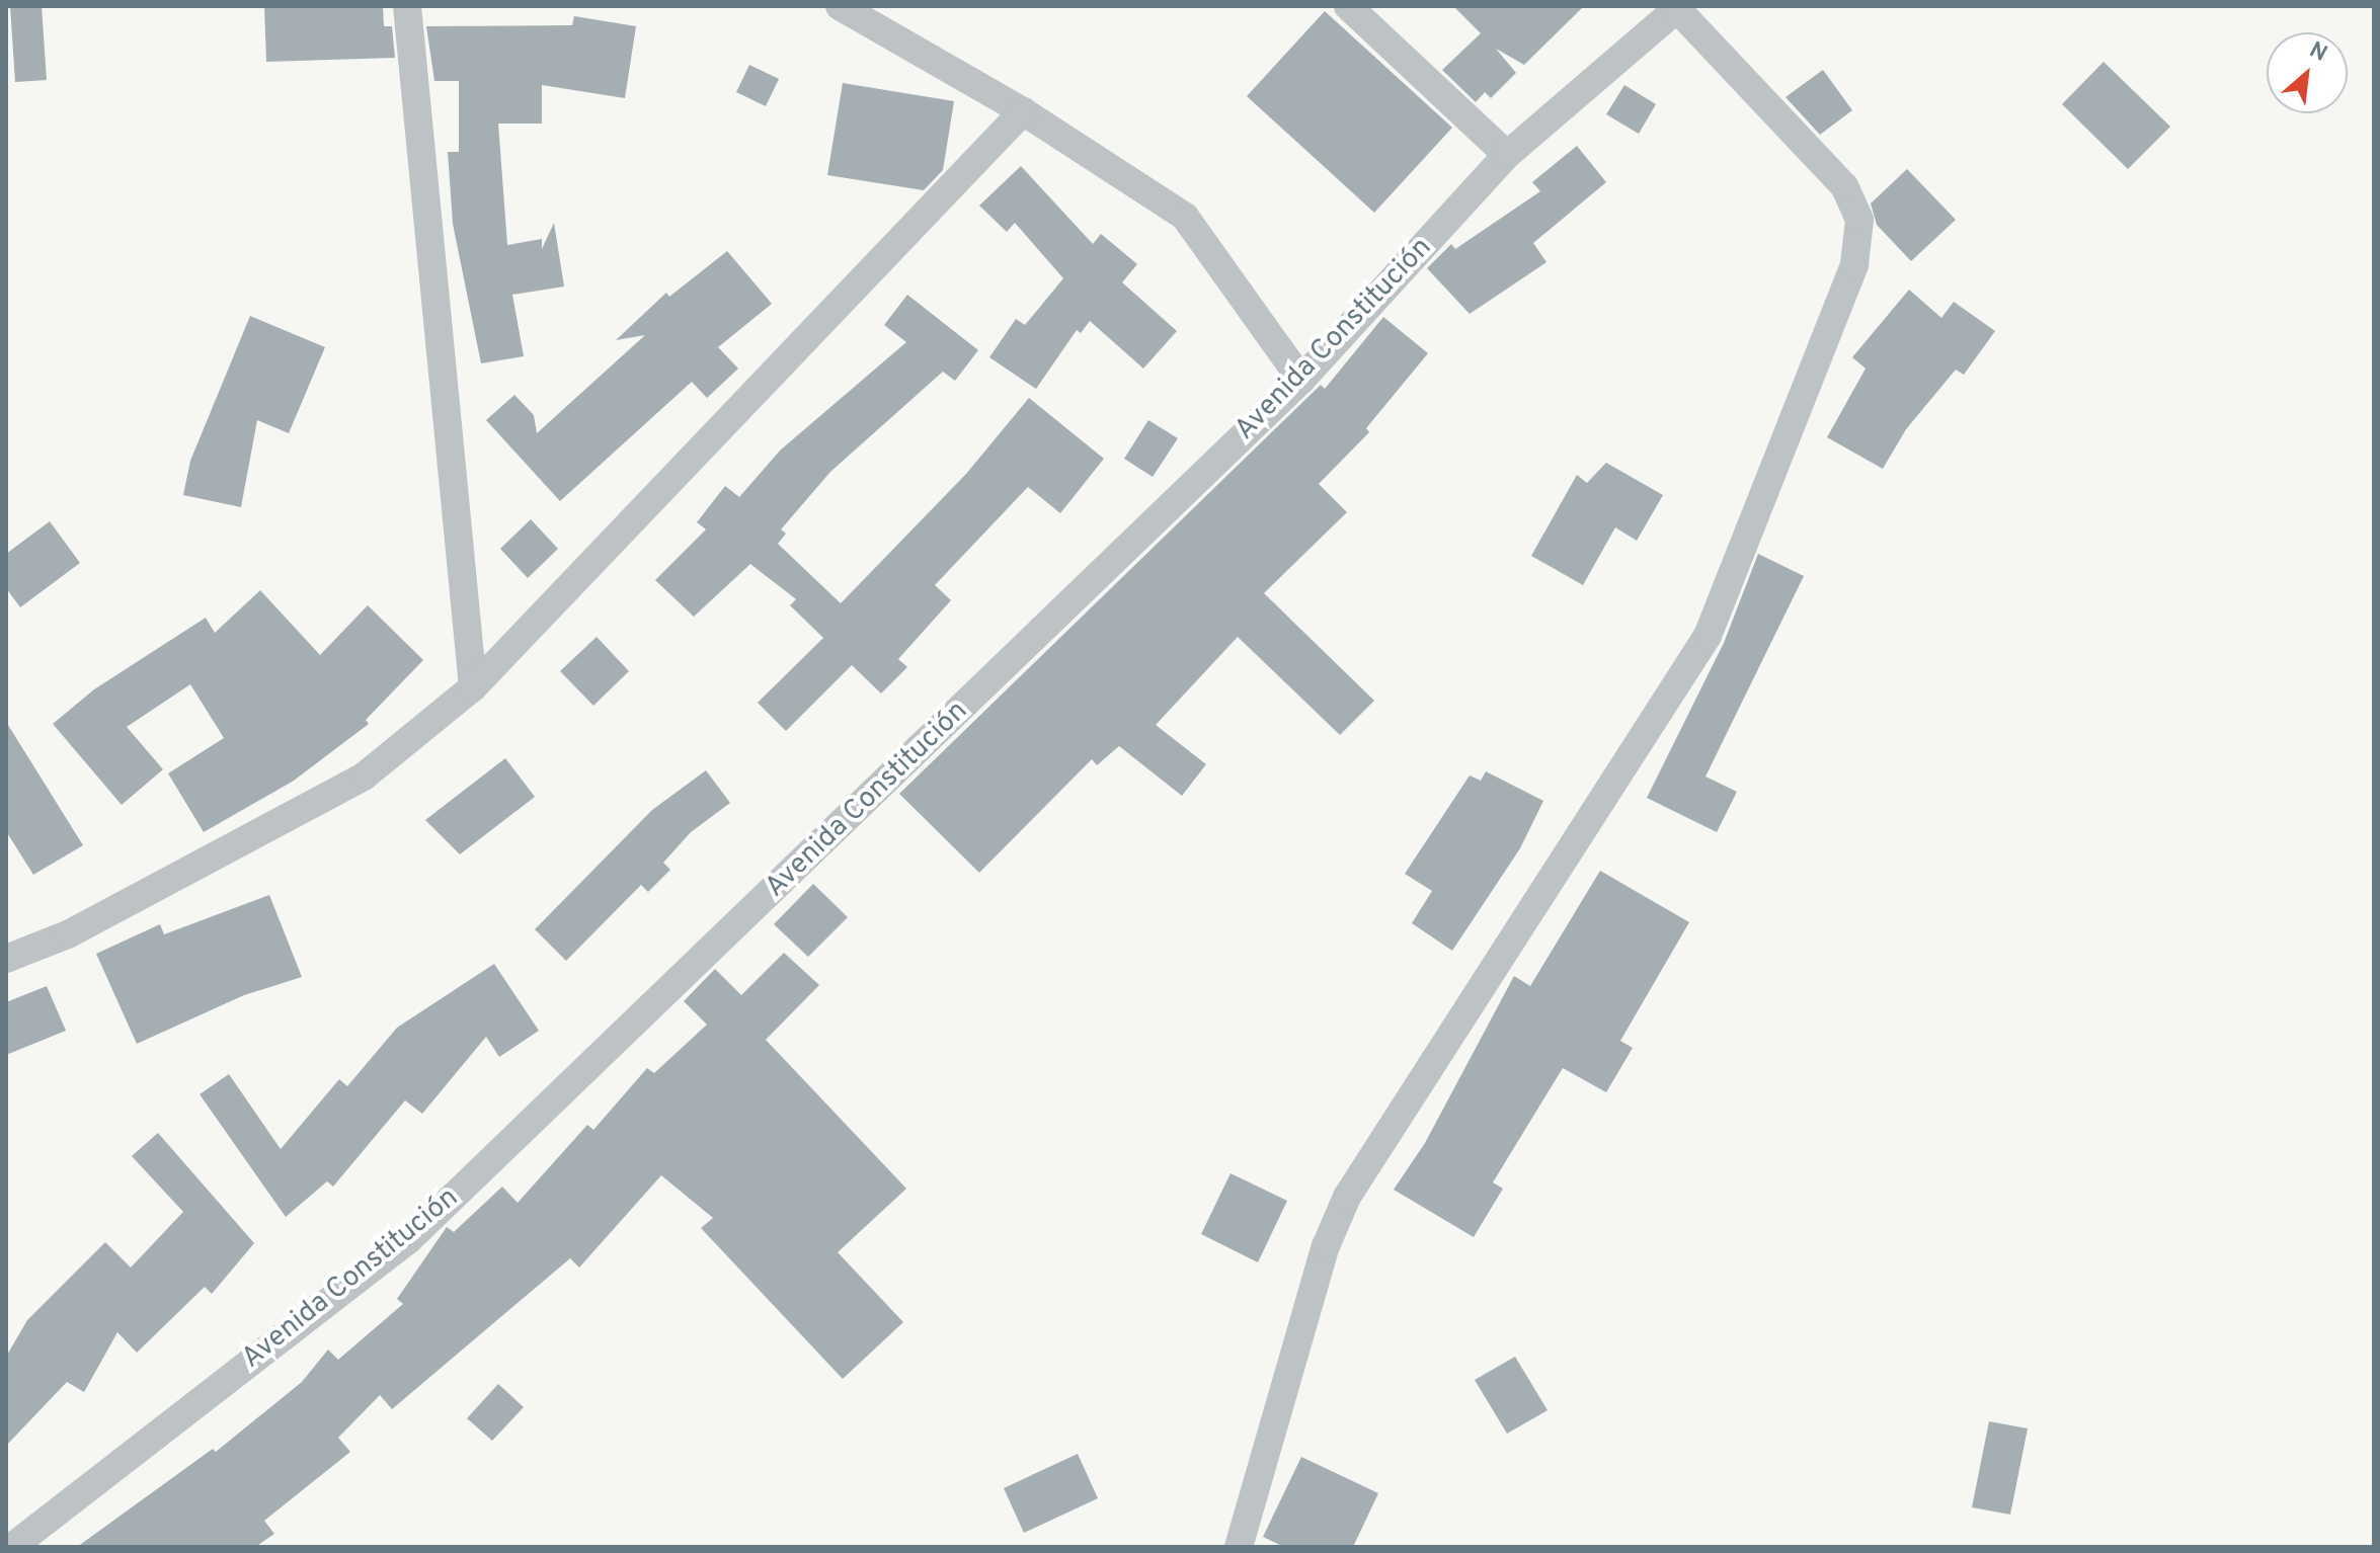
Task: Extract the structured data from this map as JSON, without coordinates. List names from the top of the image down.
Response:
{
  "streets": {
    "street": ["Avenida Constitución"]
  },
  "north": "top right"
}
